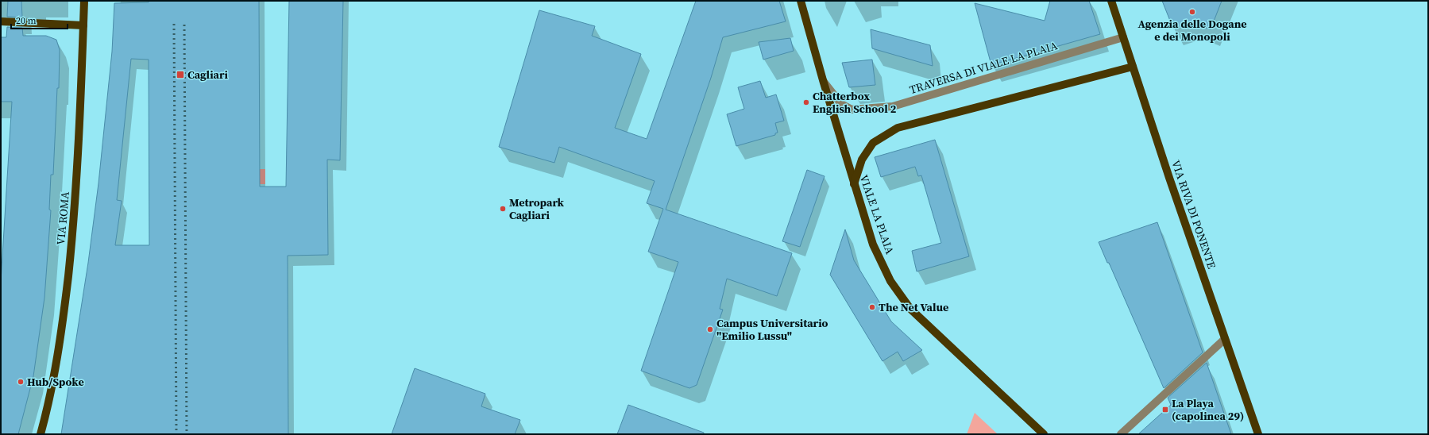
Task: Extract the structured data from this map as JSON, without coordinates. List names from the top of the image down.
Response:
{
  "streets": {
    "main road": ["VIALE LA PLAIA", "VIA RIVA DI PONENTE", "VIA ROMA"],
    "street": ["TRAVERSA DI VIALE LA PLAIA"]
  },
  "crossings": [
    ["TRAVERSA DI VIALE LA PLAIA", "VIALE LA PLAIA"],
    ["TRAVERSA DI VIALE LA PLAIA", "VIA RIVA DI PONENTE"]
  ],
  "places": {
    "other": [
      "Agenzia delle Dogane e dei Monopoli",
      "Chatterbox English School 2",
      "Metropark Cagliari",
      "The Net Value",
      "Campus Universitario \"Emilio Lussu\"",
      "Hub/Spoke"
    ],
    "transit": ["Cagliari", "La Playa (capolinea 29)"]
  },
  "scale_bar": "20 m"
}
